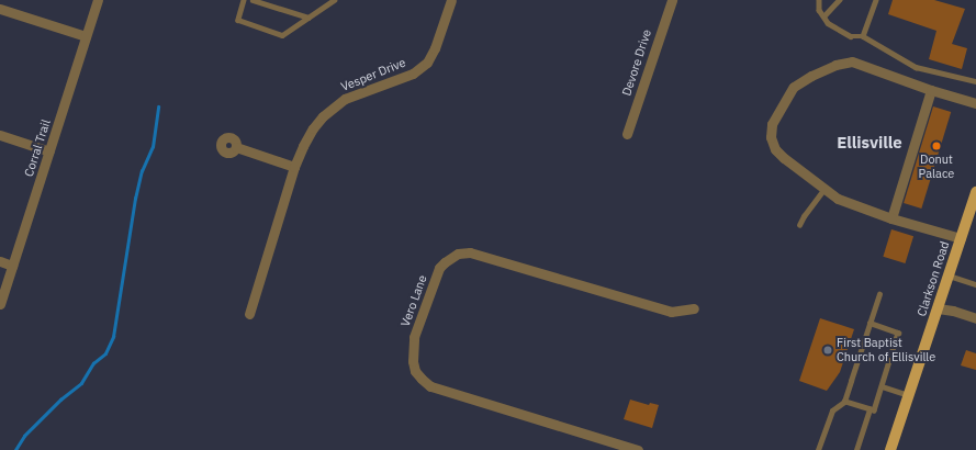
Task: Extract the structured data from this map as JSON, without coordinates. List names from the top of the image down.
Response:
{
  "streets": {
    "main road": ["Clarkson Road"],
    "street": [
      "Devore Drive",
      "Vesper Drive",
      "Corral Trail",
      "Vero Lane"
    ]
  },
  "districts": ["Ellisville"],
  "places": ["Donut Palace", "First Baptist Church of Ellisville"]
}
